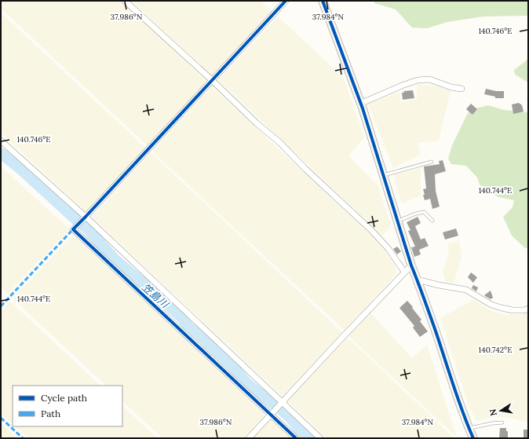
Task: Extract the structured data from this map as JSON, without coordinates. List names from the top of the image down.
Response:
{
  "water": ["笠島川"],
  "legend": ["Cycle path", "Path"],
  "north": "left",
  "coordinates": [
    "37.986°N",
    "37.984°N",
    "140.746°E",
    "140.744°E",
    "140.742°E"
  ]
}
